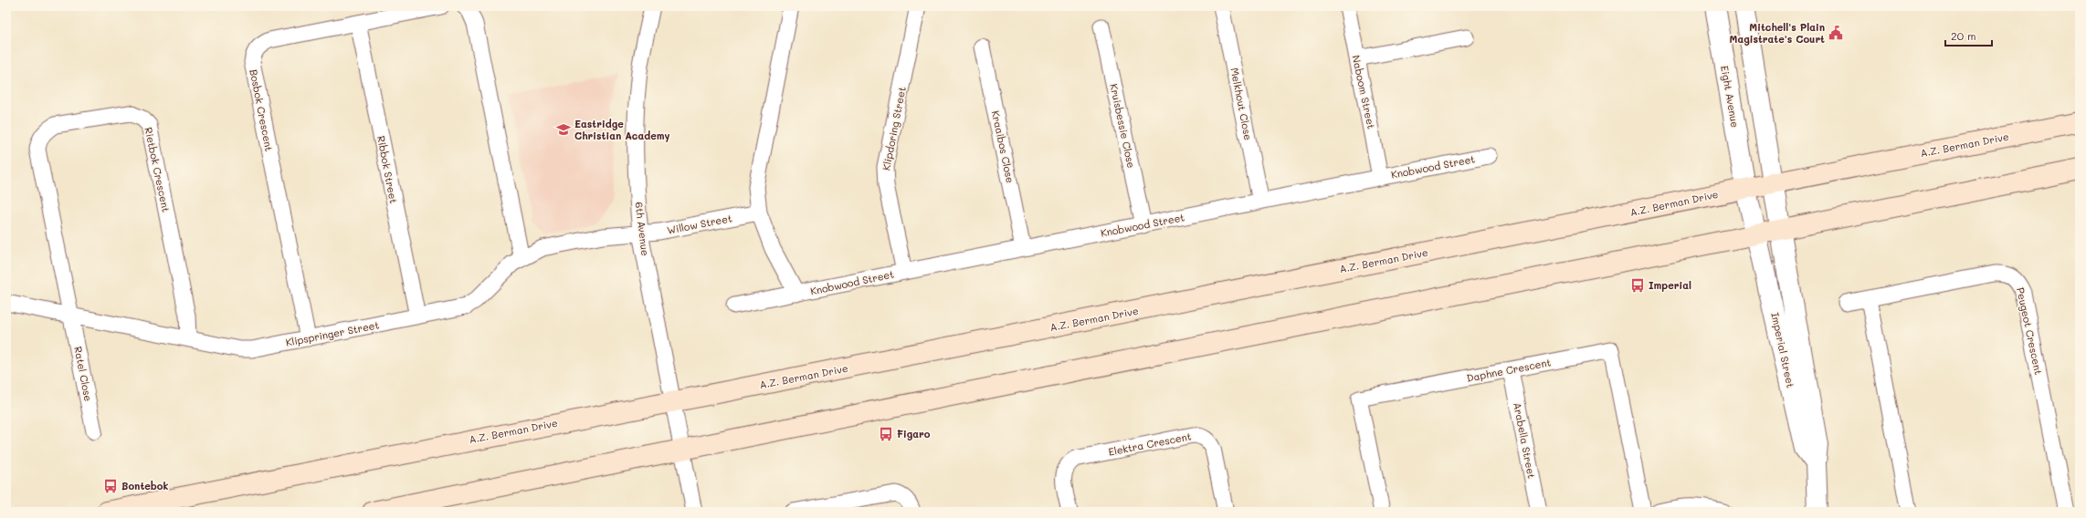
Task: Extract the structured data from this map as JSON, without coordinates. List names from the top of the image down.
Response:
{
  "streets": {
    "main road": ["A.Z. Berman Drive"],
    "street": [
      "Naboom Street",
      "Eight Avenue",
      "Melkhout Close",
      "Bosbok Crescent",
      "Kruisbessie Close",
      "Klipdoring Street",
      "Kraaibos Close",
      "Knobwood Street",
      "Rietbok Crescent",
      "Ribbok Street",
      "Willow Street",
      "6th Avenue",
      "Peugeot Crescent",
      "Klipspringer Street",
      "Imperial Street",
      "Daphne Crescent",
      "Ratel Close",
      "Arabella Street",
      "Elektra Crescent"
    ]
  },
  "crossings": [
    ["Naboom Street", "Knobwood Street"],
    ["Eight Avenue", "A.Z. Berman Drive"],
    ["Eight Avenue", "Imperial Street"],
    ["Melkhout Close", "Knobwood Street"],
    ["Bosbok Crescent", "Ribbok Street"],
    ["Bosbok Crescent", "Klipspringer Street"],
    ["Kruisbessie Close", "Knobwood Street"],
    ["Klipdoring Street", "Knobwood Street"],
    ["A.Z. Berman Drive", "6th Avenue"],
    ["A.Z. Berman Drive", "Imperial Street"],
    ["Kraaibos Close", "Knobwood Street"],
    ["Knobwood Street", "Willow Street"],
    ["Rietbok Crescent", "Klipspringer Street"],
    ["Rietbok Crescent", "Ratel Close"],
    ["Ribbok Street", "Klipspringer Street"],
    ["Willow Street", "6th Avenue"],
    ["Willow Street", "Klipspringer Street"],
    ["6th Avenue", "Klipspringer Street"],
    ["Klipspringer Street", "Ratel Close"],
    ["Daphne Crescent", "Arabella Street"]
  ],
  "places": {
    "public building": ["Mitchell's Plain Magistrate's Court"],
    "school or university": ["Eastridge Christian Academy"],
    "bus stop": ["Imperial", "Figaro", "Bontebok"]
  },
  "scale_bar": "20 m"
}
